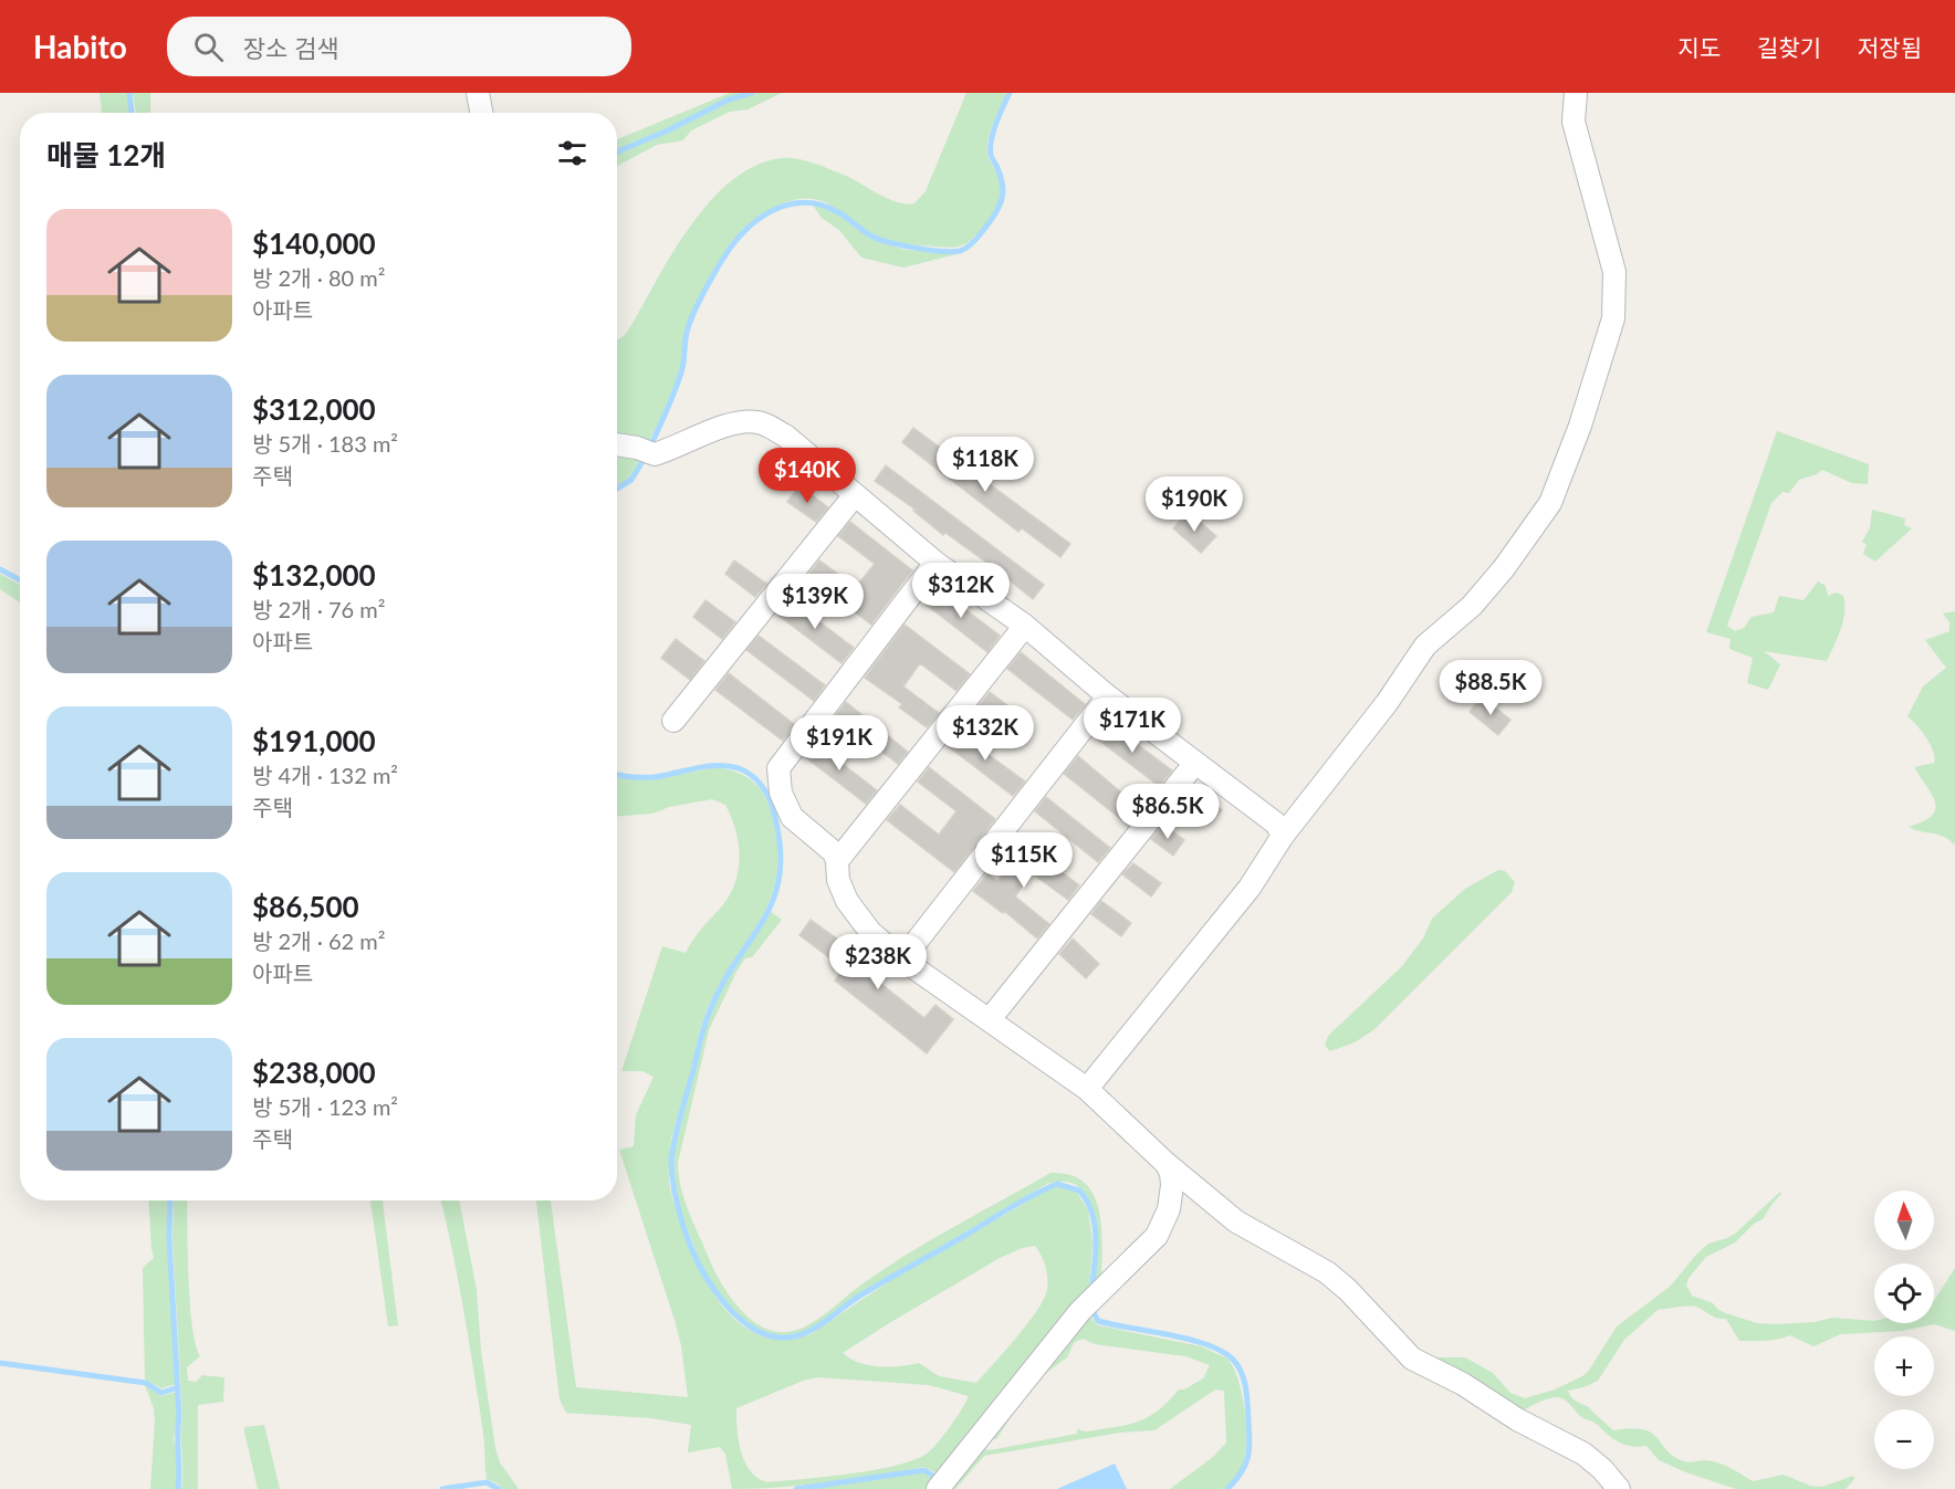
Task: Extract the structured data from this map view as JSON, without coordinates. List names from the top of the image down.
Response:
{
  "north": "top",
  "page": {
    "header": "Habito",
    "search": "장소 검색",
    "nav": ["지도", "길찾기", "저장됨"],
    "heading": "매물 12개",
    "list": [
      {
        "name": "$140,000",
        "note": "방 2개 · 80 m² · 아파트"
      },
      {
        "name": "$312,000",
        "note": "방 5개 · 183 m² · 주택"
      },
      {
        "name": "$132,000",
        "note": "방 2개 · 76 m² · 아파트"
      },
      {
        "name": "$191,000",
        "note": "방 4개 · 132 m² · 주택"
      },
      {
        "name": "$86,500",
        "note": "방 2개 · 62 m² · 아파트"
      },
      {
        "name": "$238,000",
        "note": "방 5개 · 123 m² · 주택"
      }
    ],
    "price": [
      "$118K",
      "$140K",
      "$190K",
      "$312K",
      "$139K",
      "$88.5K",
      "$171K",
      "$132K",
      "$191K",
      "$86.5K",
      "$115K",
      "$238K"
    ],
    "map_buttons": ["+", "−"]
  }
}
